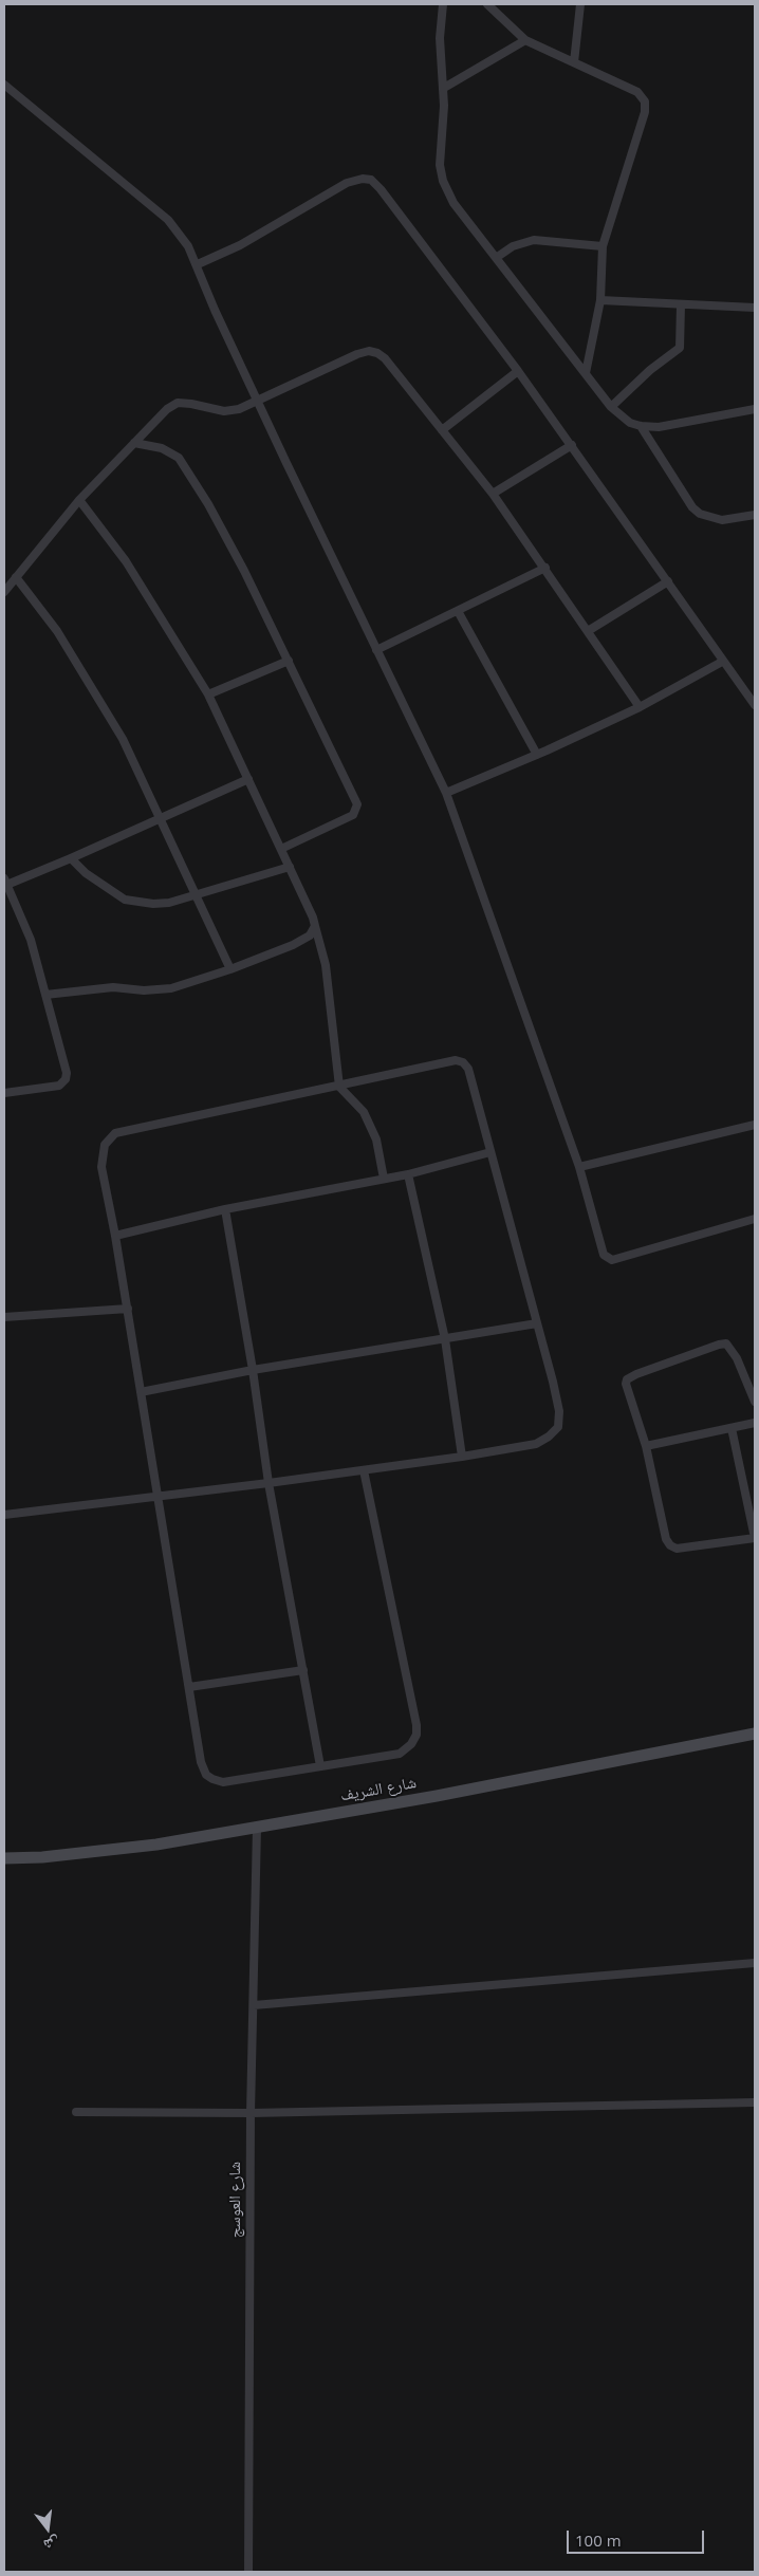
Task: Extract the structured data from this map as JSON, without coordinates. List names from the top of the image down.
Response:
{
  "streets": {
    "main road": ["شارع الشريف"],
    "street": ["شارع العوسج"]
  },
  "crossings": [
    ["شارع الشريف", "شارع العوسج"]
  ],
  "scale_bar": "100 m",
  "north": "bottom"
}
